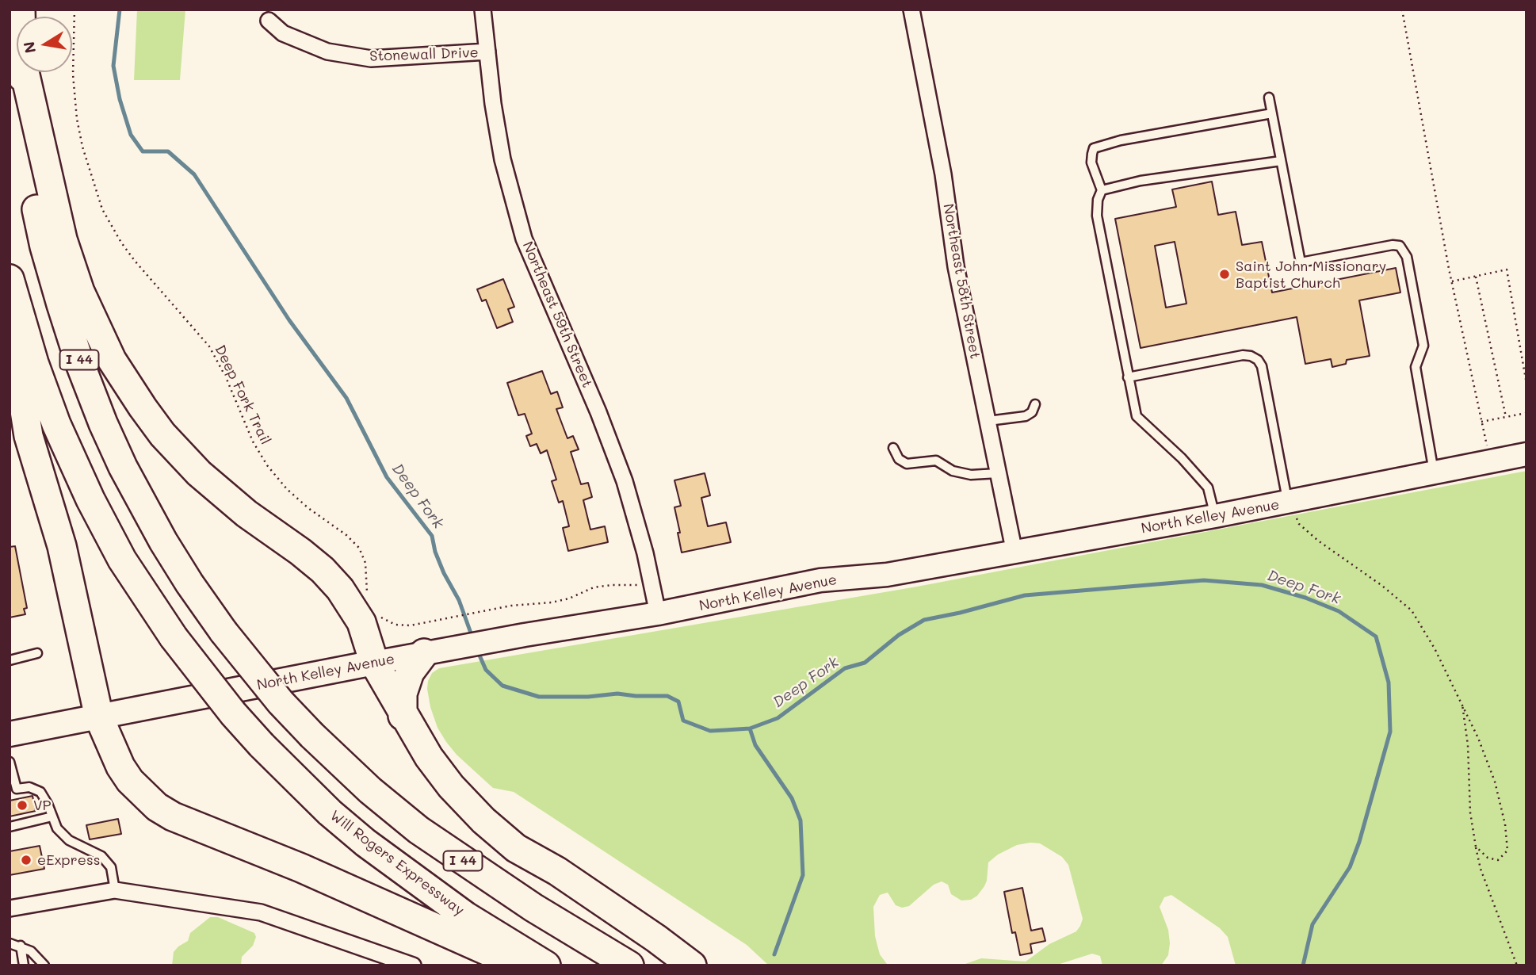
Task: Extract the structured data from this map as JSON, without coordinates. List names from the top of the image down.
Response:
{
  "streets": {
    "highway": ["I 44", "Will Rogers Expressway"],
    "main road": ["North Kelley Avenue"],
    "street": ["Stonewall Drive", "Northeast 58th Street", "Northeast 59th Street"],
    "path": ["Deep Fork Trail"]
  },
  "crossings": [
    ["Stonewall Drive", "Northeast 59th Street"],
    ["Northeast 58th Street", "North Kelley Avenue"],
    ["Northeast 59th Street", "North Kelley Avenue"]
  ],
  "water": ["Deep Fork"],
  "places": ["Saint John Missionary Baptist Church", "VP", "eExpress"],
  "north": "left"
}
